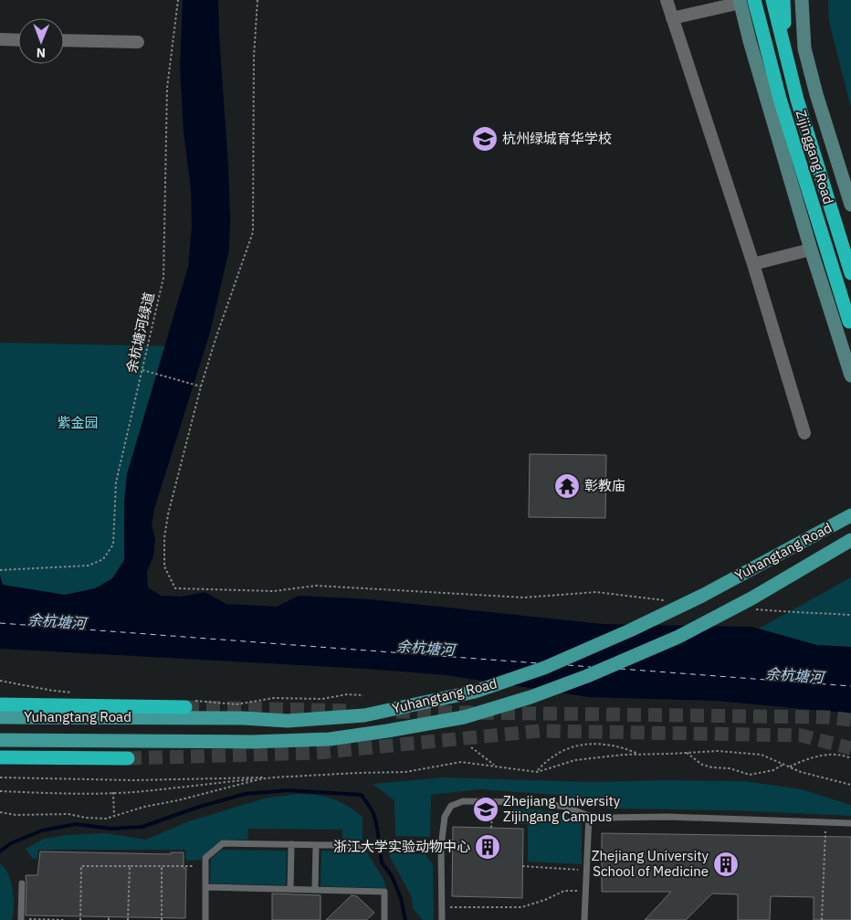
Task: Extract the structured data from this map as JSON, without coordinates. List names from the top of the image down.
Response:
{
  "streets": {
    "highway": ["Zijinggang Road"],
    "main road": ["Yuhangtang Road"],
    "path": ["余杭塘河绿道"]
  },
  "water": ["余杭塘河"],
  "parks": ["紫金园"],
  "places": {
    "school or university": ["杭州绿城育华学校", "Zhejiang University Zijingang Campus"],
    "temple": ["彰教庙"],
    "building": ["浙江大学实验动物中心", "Zhejiang University School of Medicine"]
  },
  "north": "bottom"
}
